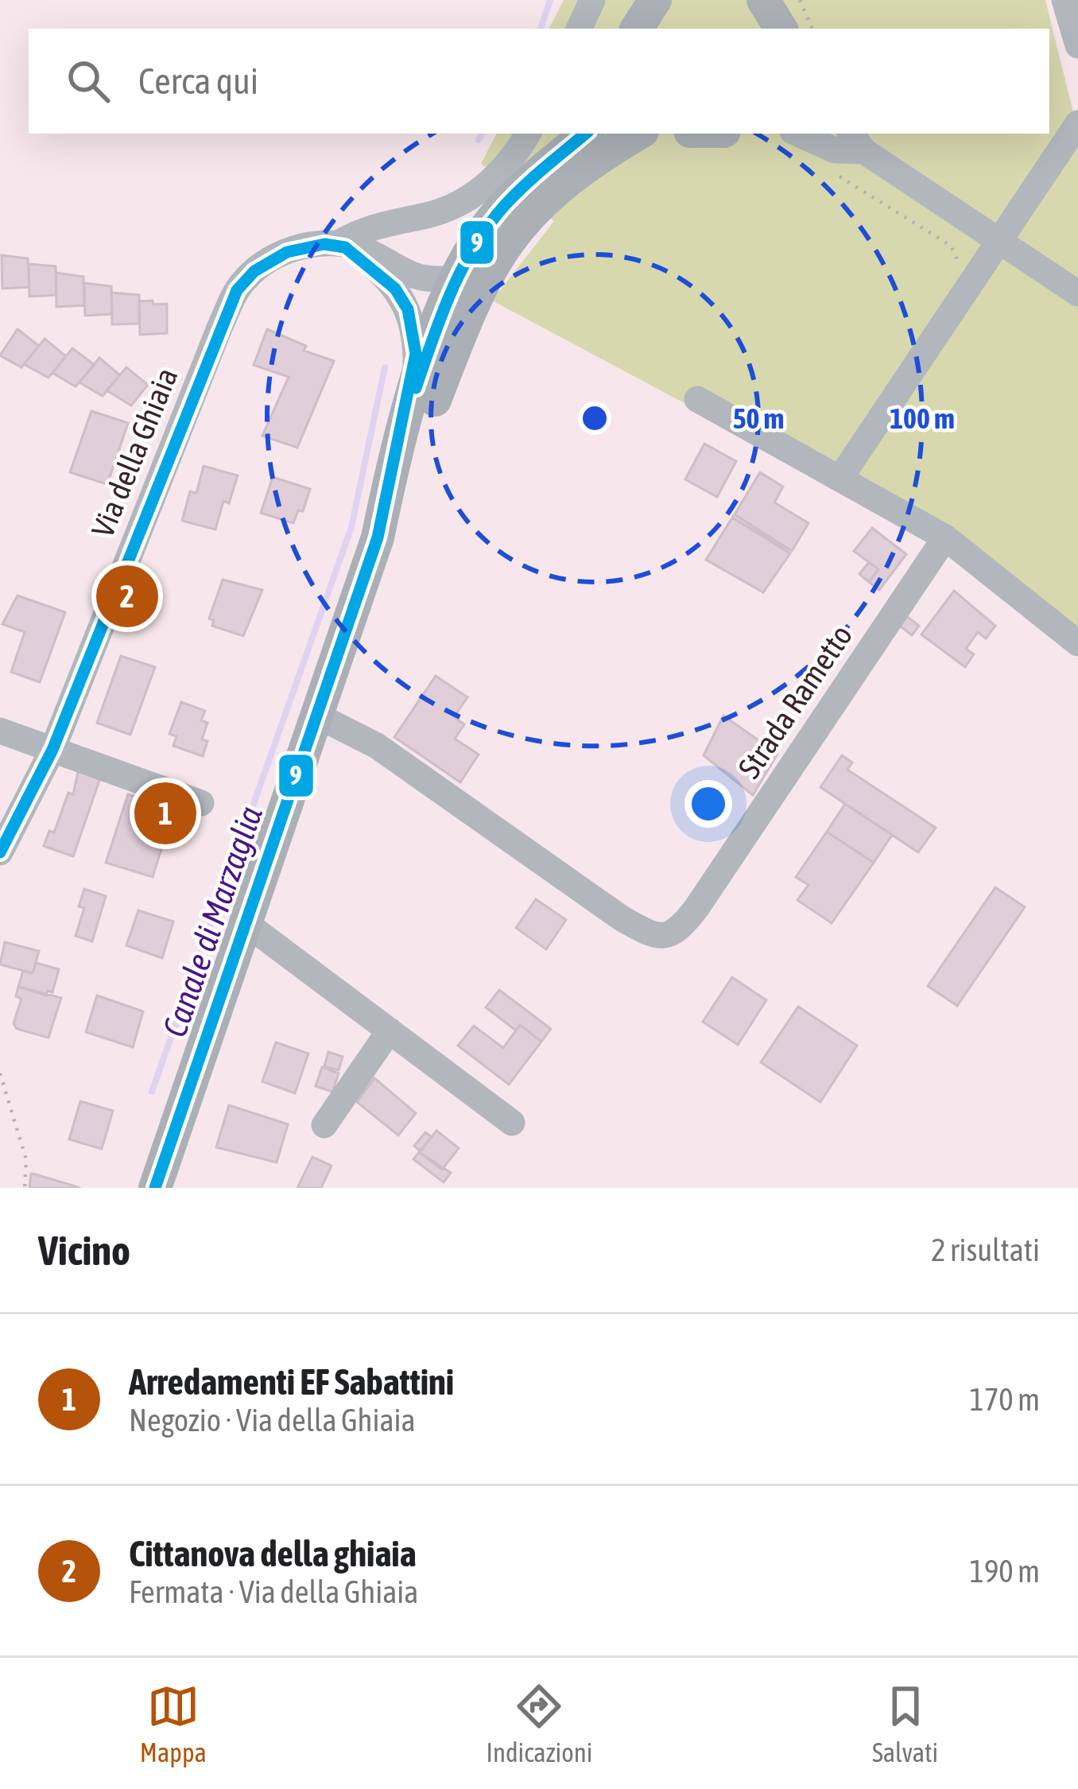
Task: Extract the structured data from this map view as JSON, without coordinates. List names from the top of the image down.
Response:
{
  "streets": {
    "street": ["Via della Ghiaia", "Strada Rametto"]
  },
  "water": ["Canale di Marzaglia"],
  "lines": ["transit line 9"],
  "page": {
    "search": "Cerca qui",
    "pins": ["2", "1"],
    "heading": ["Vicino", "2 risultati"],
    "list": [
      {
        "mark": "1",
        "name": "Arredamenti EF Sabattini",
        "note": "Negozio · Via della Ghiaia",
        "value": "170 m"
      },
      {
        "mark": "2",
        "name": "Cittanova della ghiaia",
        "note": "Fermata · Via della Ghiaia",
        "value": "190 m"
      }
    ],
    "nav": ["Mappa", "Indicazioni", "Salvati"]
  },
  "rings": ["50 m", "100 m"]
}
